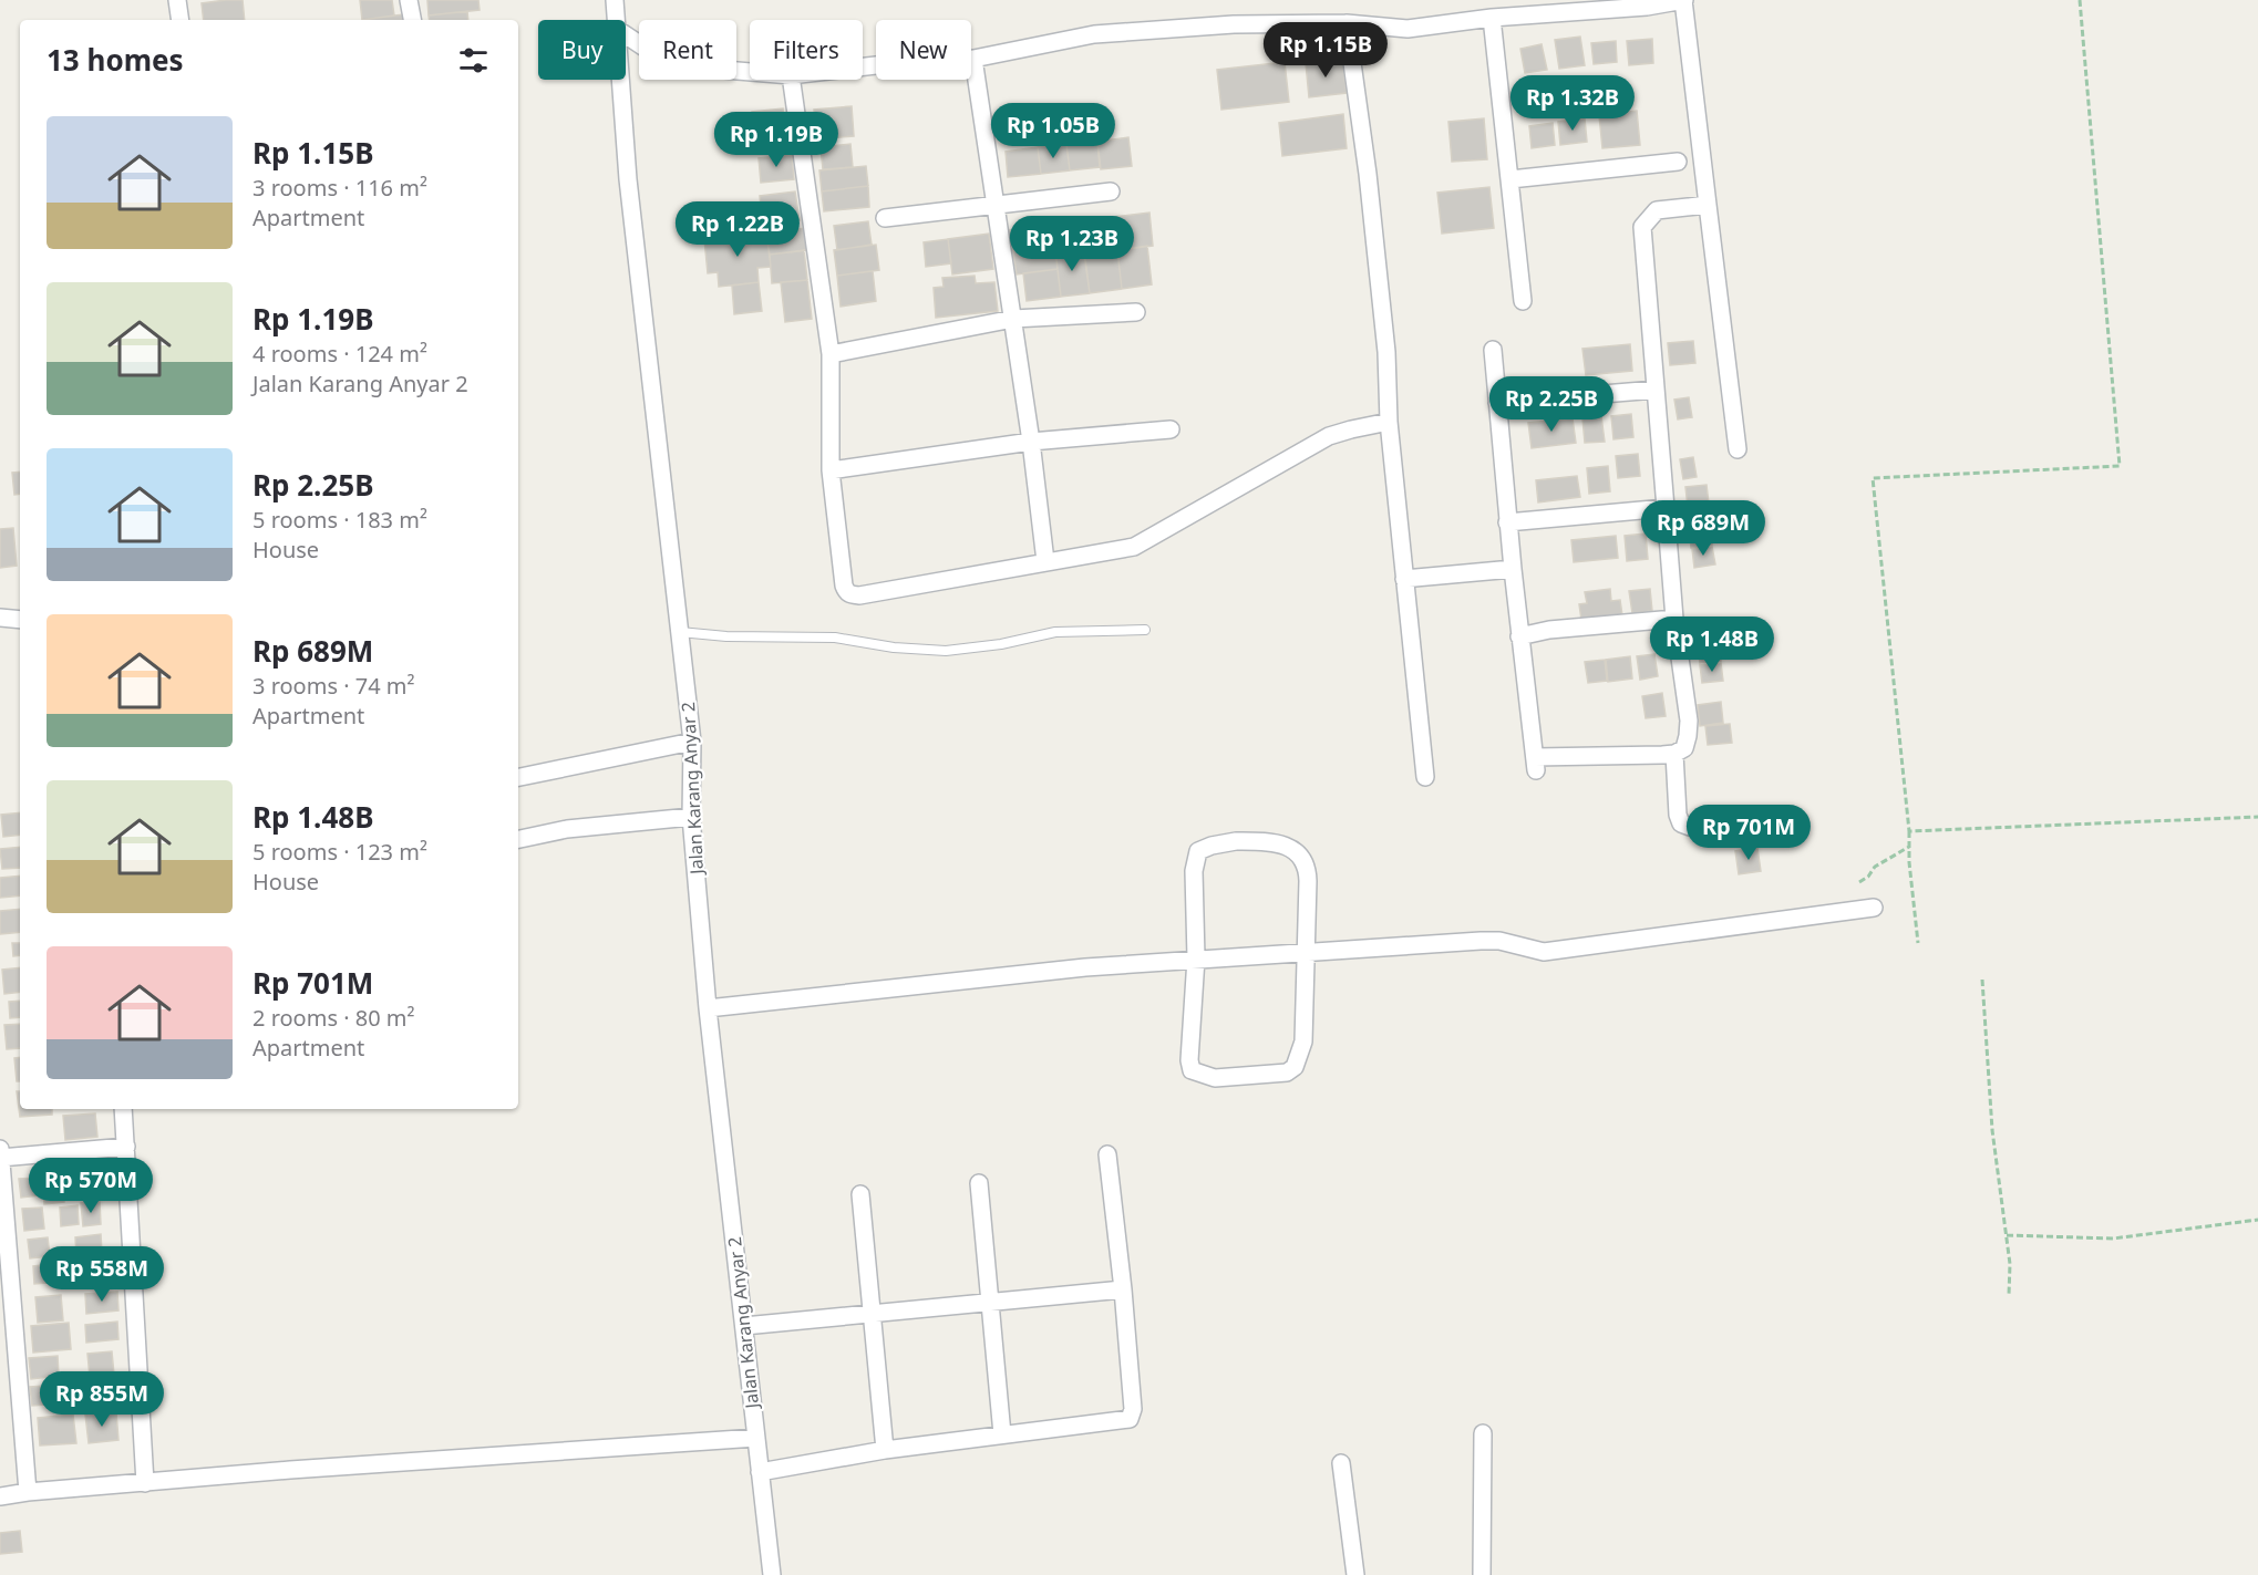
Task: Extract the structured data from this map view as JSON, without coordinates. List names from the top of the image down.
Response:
{
  "streets": {
    "street": ["Jalan Karang Anyar 2"]
  },
  "page": {
    "chip": [
      "Buy",
      "Rent",
      "Filters",
      "New"
    ],
    "heading": "13 homes",
    "price": [
      "Rp 1.15B",
      "Rp 1.32B",
      "Rp 1.05B",
      "Rp 1.19B",
      "Rp 1.22B",
      "Rp 1.23B",
      "Rp 2.25B",
      "Rp 689M",
      "Rp 1.48B",
      "Rp 701M",
      "Rp 570M",
      "Rp 558M",
      "Rp 855M"
    ],
    "list": [
      {
        "name": "Rp 1.15B",
        "note": "3 rooms · 116 m² · Apartment"
      },
      {
        "name": "Rp 1.19B",
        "note": "4 rooms · 124 m² · Jalan Karang Anyar 2"
      },
      {
        "name": "Rp 2.25B",
        "note": "5 rooms · 183 m² · House"
      },
      {
        "name": "Rp 689M",
        "note": "3 rooms · 74 m² · Apartment"
      },
      {
        "name": "Rp 1.48B",
        "note": "5 rooms · 123 m² · House"
      },
      {
        "name": "Rp 701M",
        "note": "2 rooms · 80 m² · Apartment"
      }
    ]
  }
}
